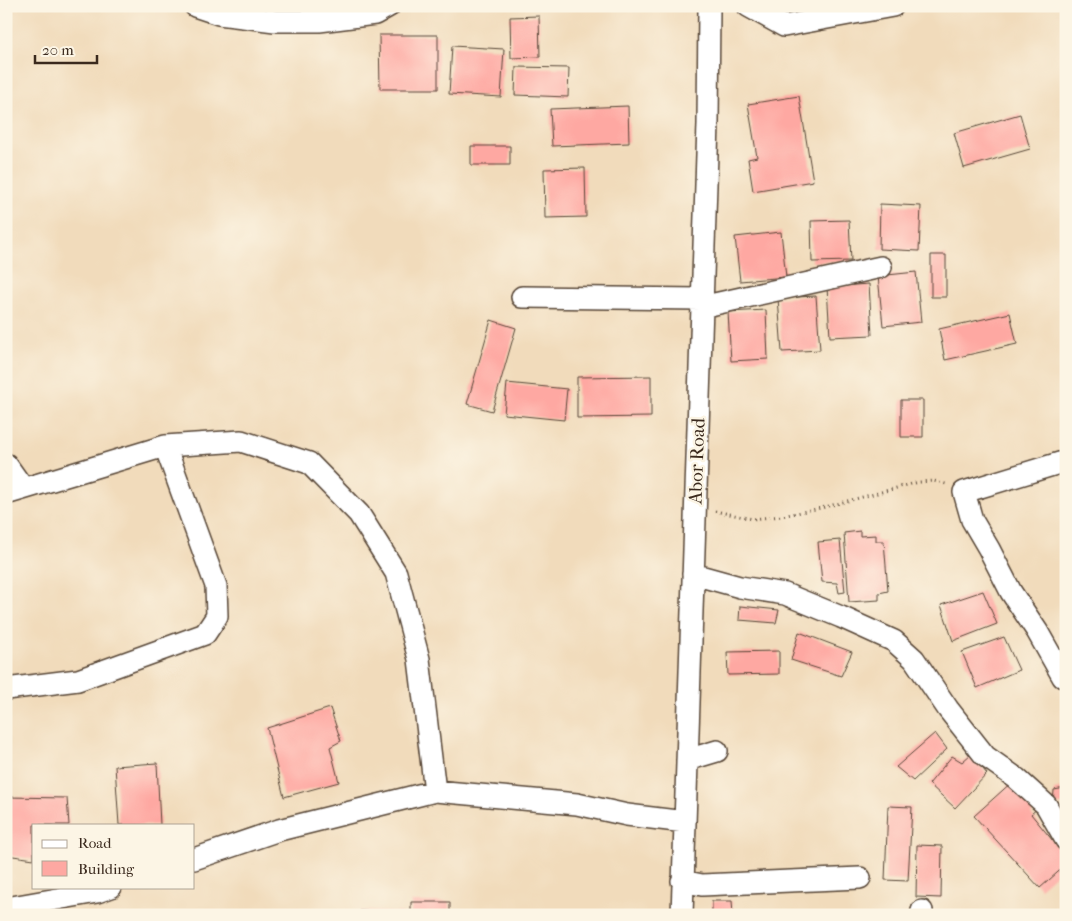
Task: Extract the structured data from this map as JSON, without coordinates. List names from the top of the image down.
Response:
{
  "streets": {
    "street": ["Abor Road"]
  },
  "legend": ["Road", "Building"],
  "scale_bar": "20 m"
}
